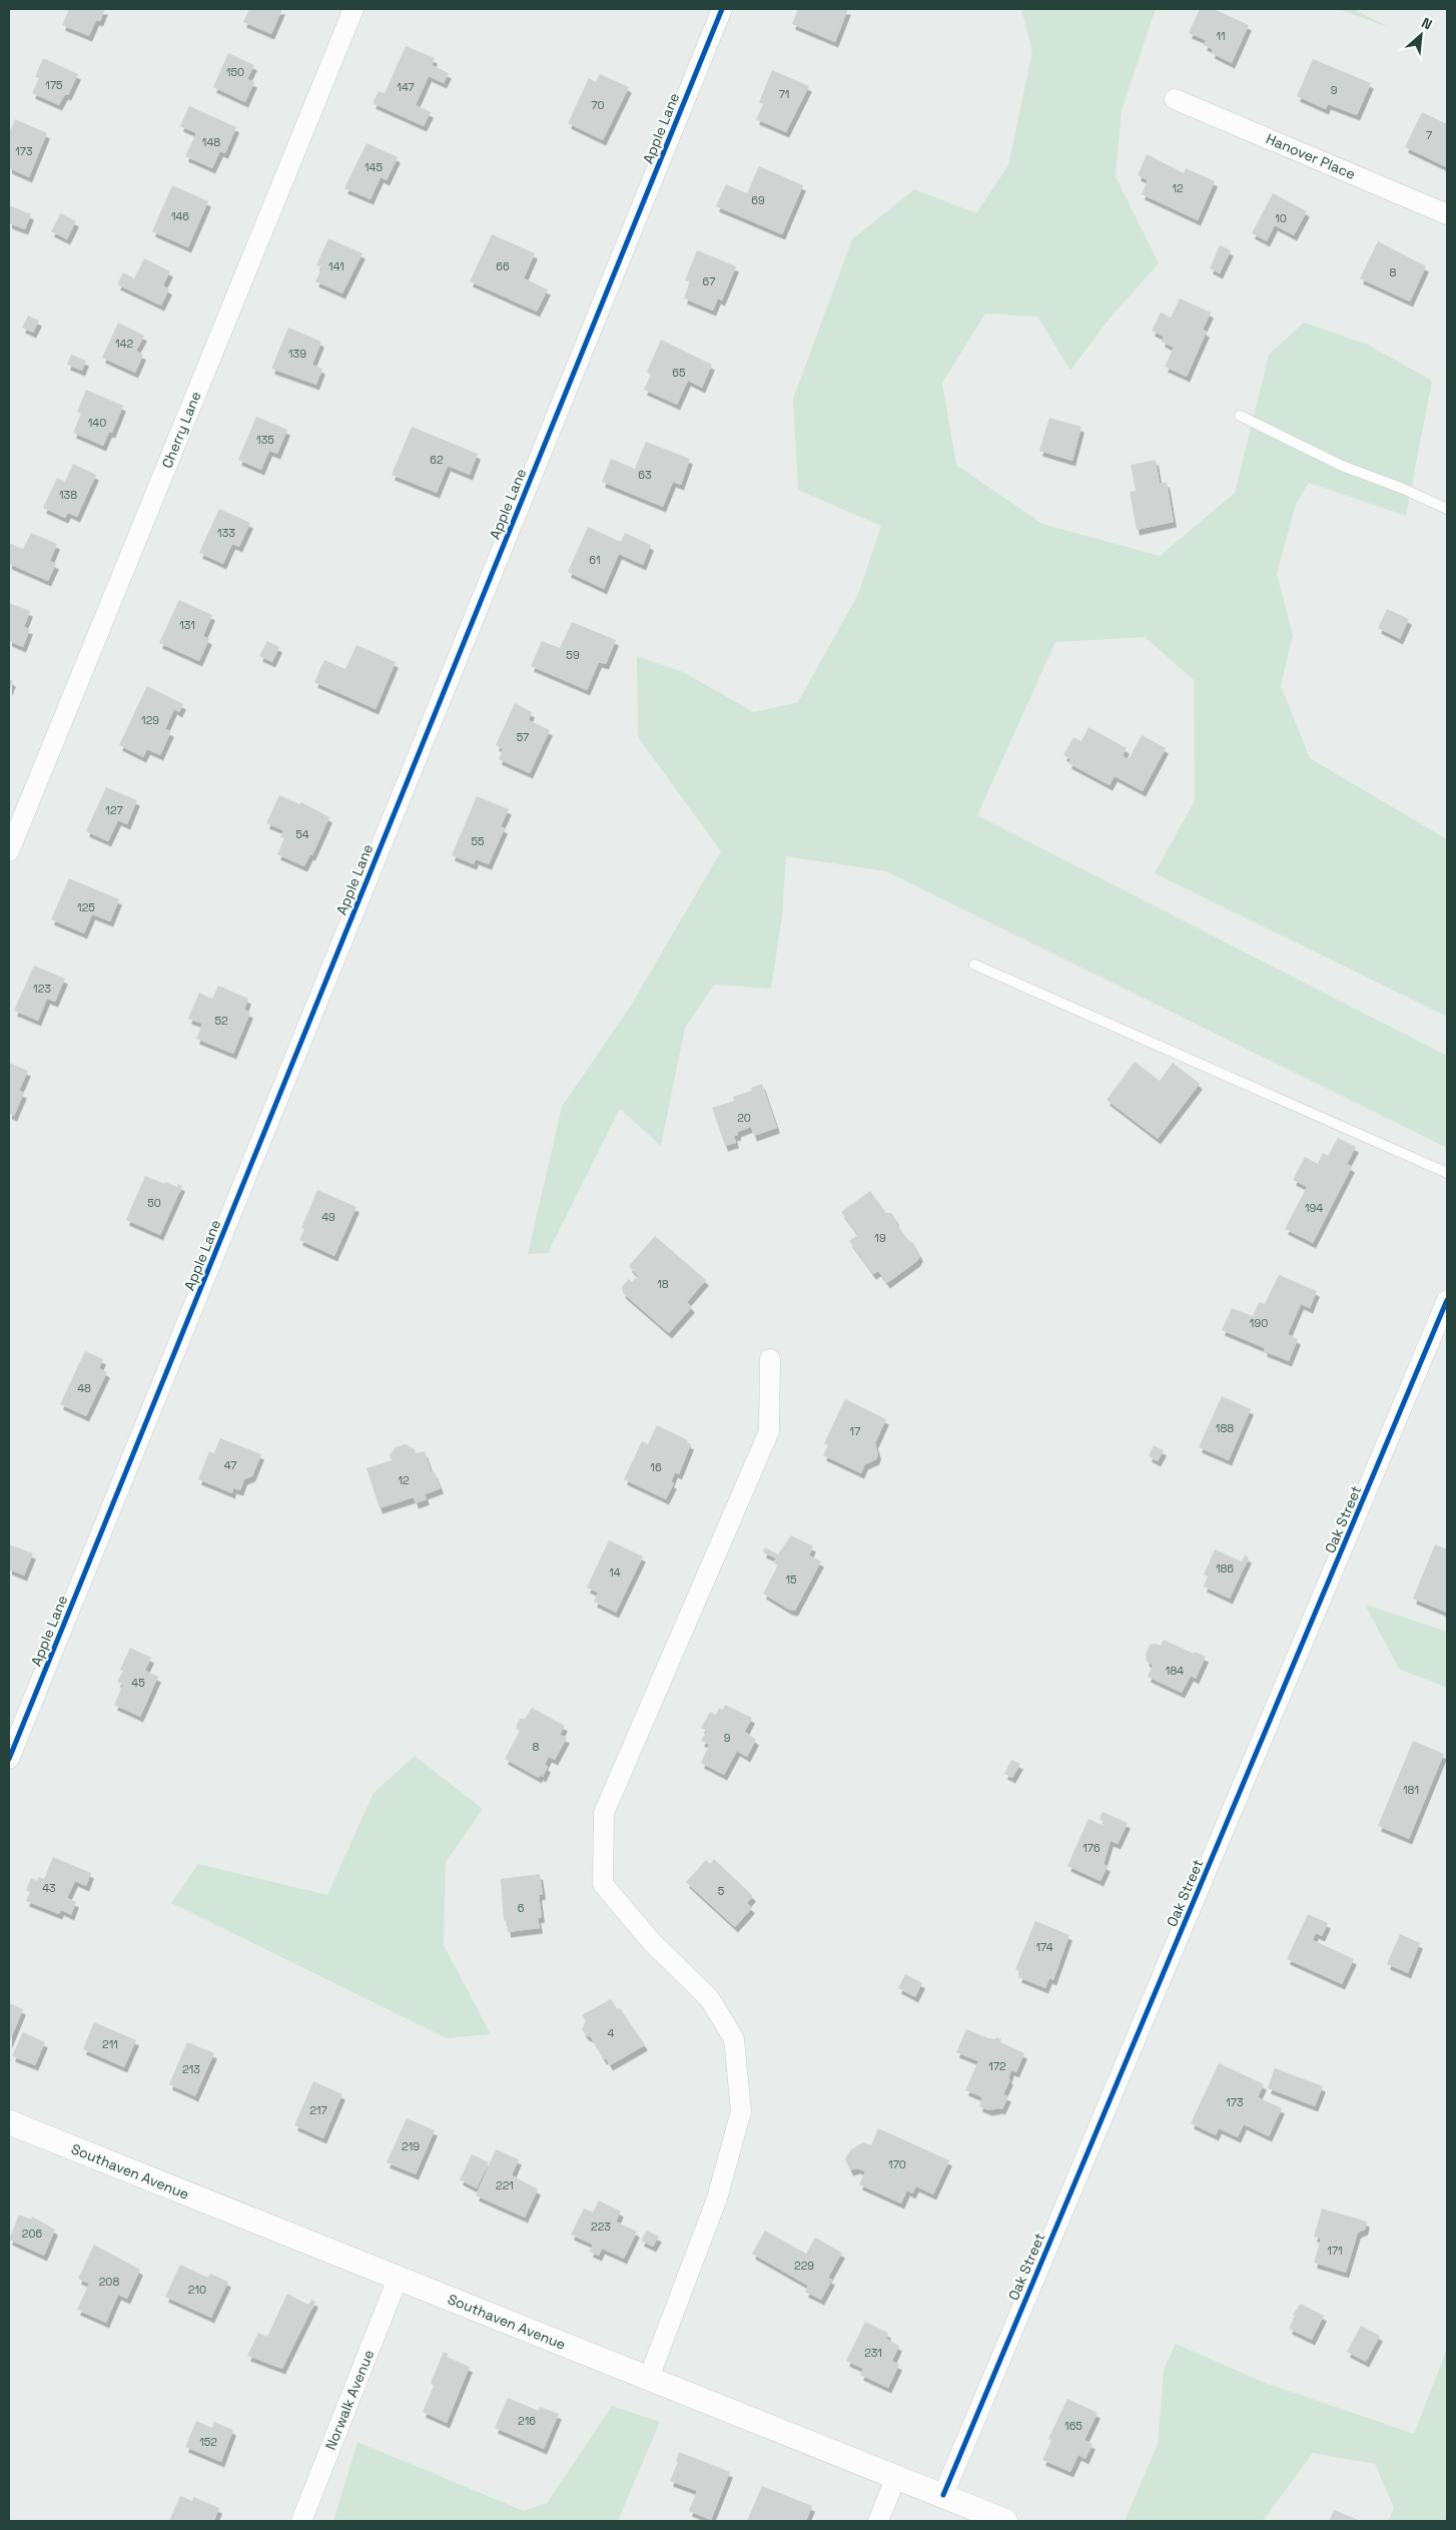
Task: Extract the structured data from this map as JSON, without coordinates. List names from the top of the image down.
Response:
{
  "streets": {
    "street": [
      "Apple Lane",
      "Hanover Place",
      "Cherry Lane",
      "Oak Street",
      "Southaven Avenue",
      "Norwalk Avenue"
    ]
  },
  "crossings": [
    ["Oak Street", "Southaven Avenue"],
    ["Southaven Avenue", "Norwalk Avenue"]
  ],
  "house_numbers": [
    "11",
    "150",
    "175",
    "147",
    "9",
    "71",
    "70",
    "7",
    "148",
    "173",
    "145",
    "12",
    "69",
    "146",
    "10",
    "141",
    "66",
    "8",
    "67",
    "142",
    "139",
    "65",
    "140",
    "135",
    "62",
    "63",
    "138",
    "133",
    "61",
    "131",
    "59",
    "129",
    "57",
    "127",
    "54",
    "55",
    "125",
    "123",
    "52",
    "20",
    "50",
    "194",
    "49",
    "19",
    "18",
    "190",
    "48",
    "188",
    "17",
    "47",
    "16",
    "12",
    "186",
    "14",
    "15",
    "184",
    "45",
    "9",
    "8",
    "181",
    "176",
    "43",
    "5",
    "6",
    "174",
    "4",
    "211",
    "172",
    "213",
    "173",
    "217",
    "219",
    "170",
    "221",
    "223",
    "206",
    "171",
    "229",
    "208",
    "210",
    "231",
    "216",
    "165",
    "152"
  ],
  "north": "top right"
}
